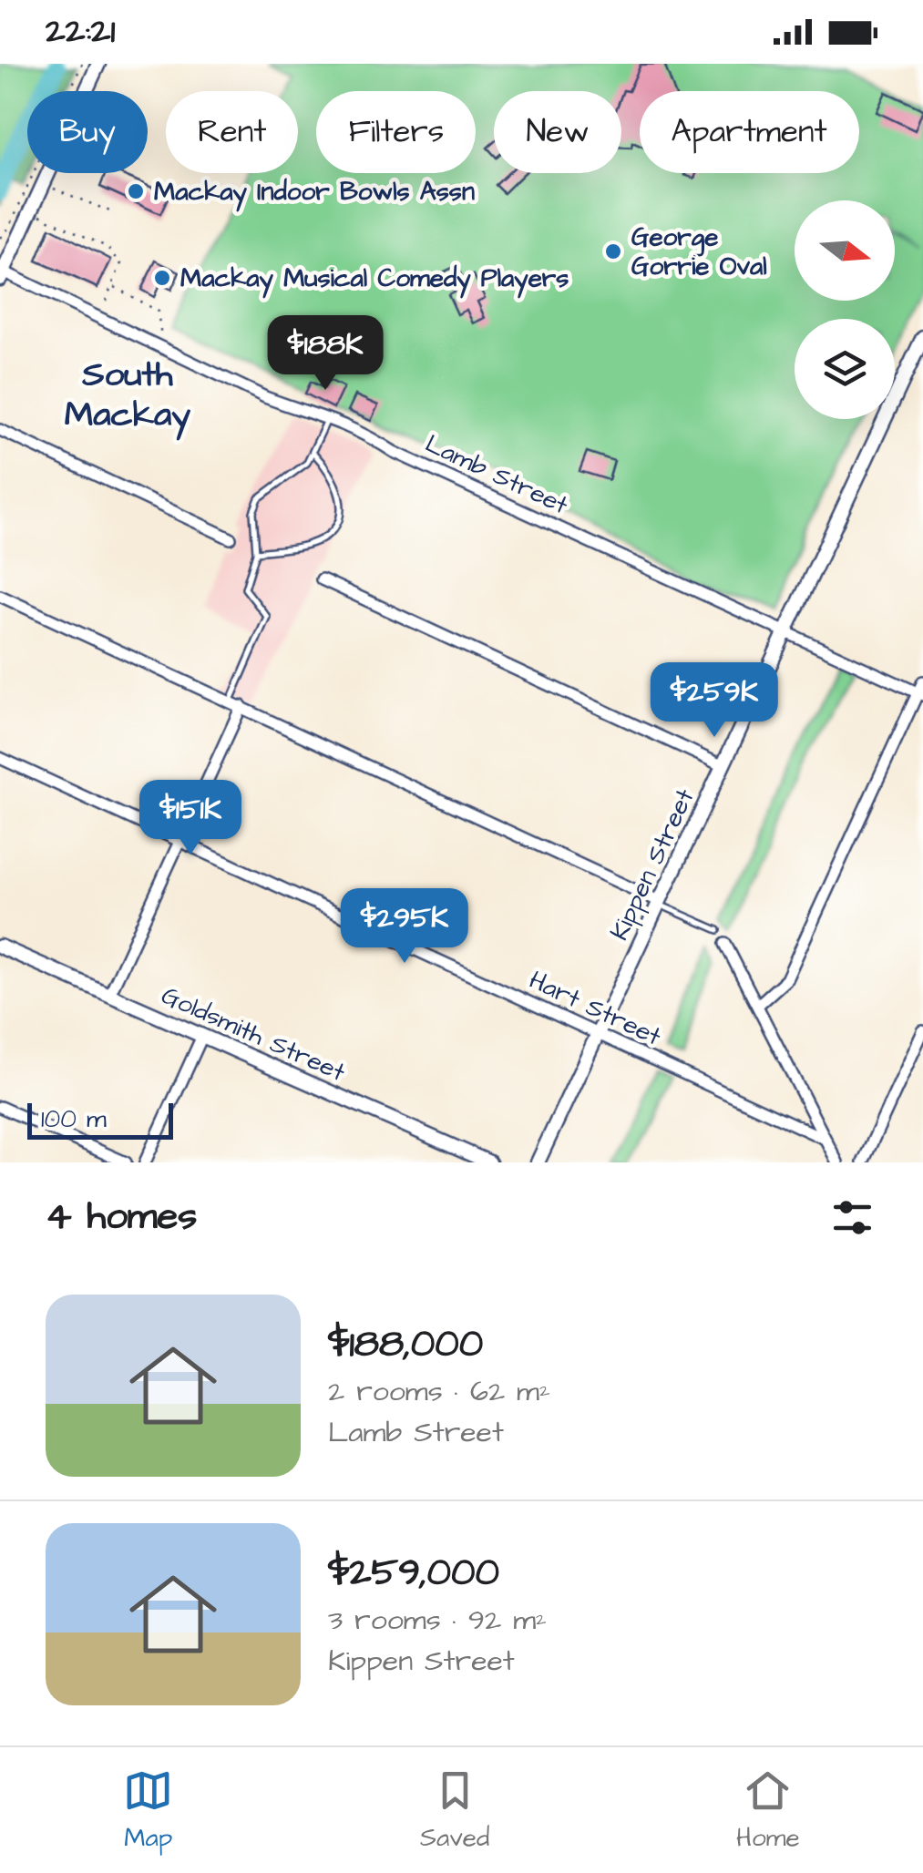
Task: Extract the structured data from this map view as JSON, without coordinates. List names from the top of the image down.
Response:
{
  "streets": {
    "street": [
      "Lamb Street",
      "Kippen Street",
      "Hart Street",
      "Goldsmith Street"
    ]
  },
  "crossings": [
    ["Lamb Street", "Kippen Street"],
    ["Kippen Street", "Hart Street"]
  ],
  "districts": ["South Mackay"],
  "places": ["Mackay Indoor Bowls Assn", "George Gorrie Oval", "Mackay Musical Comedy Players"],
  "scale_bar": "100 m",
  "north": "right",
  "page": {
    "status": "22:21",
    "chip": [
      "Buy",
      "Rent",
      "Filters",
      "New",
      "Apartment"
    ],
    "price": [
      "$188K",
      "$259K",
      "$151K",
      "$295K"
    ],
    "scale": "100 m",
    "heading": "4 homes",
    "list": [
      {
        "name": "$188,000",
        "note": "2 rooms · 62 m² · Lamb Street"
      },
      {
        "name": "$259,000",
        "note": "3 rooms · 92 m² · Kippen Street"
      }
    ],
    "tabs": ["Map", "Saved", "Home"]
  }
}
